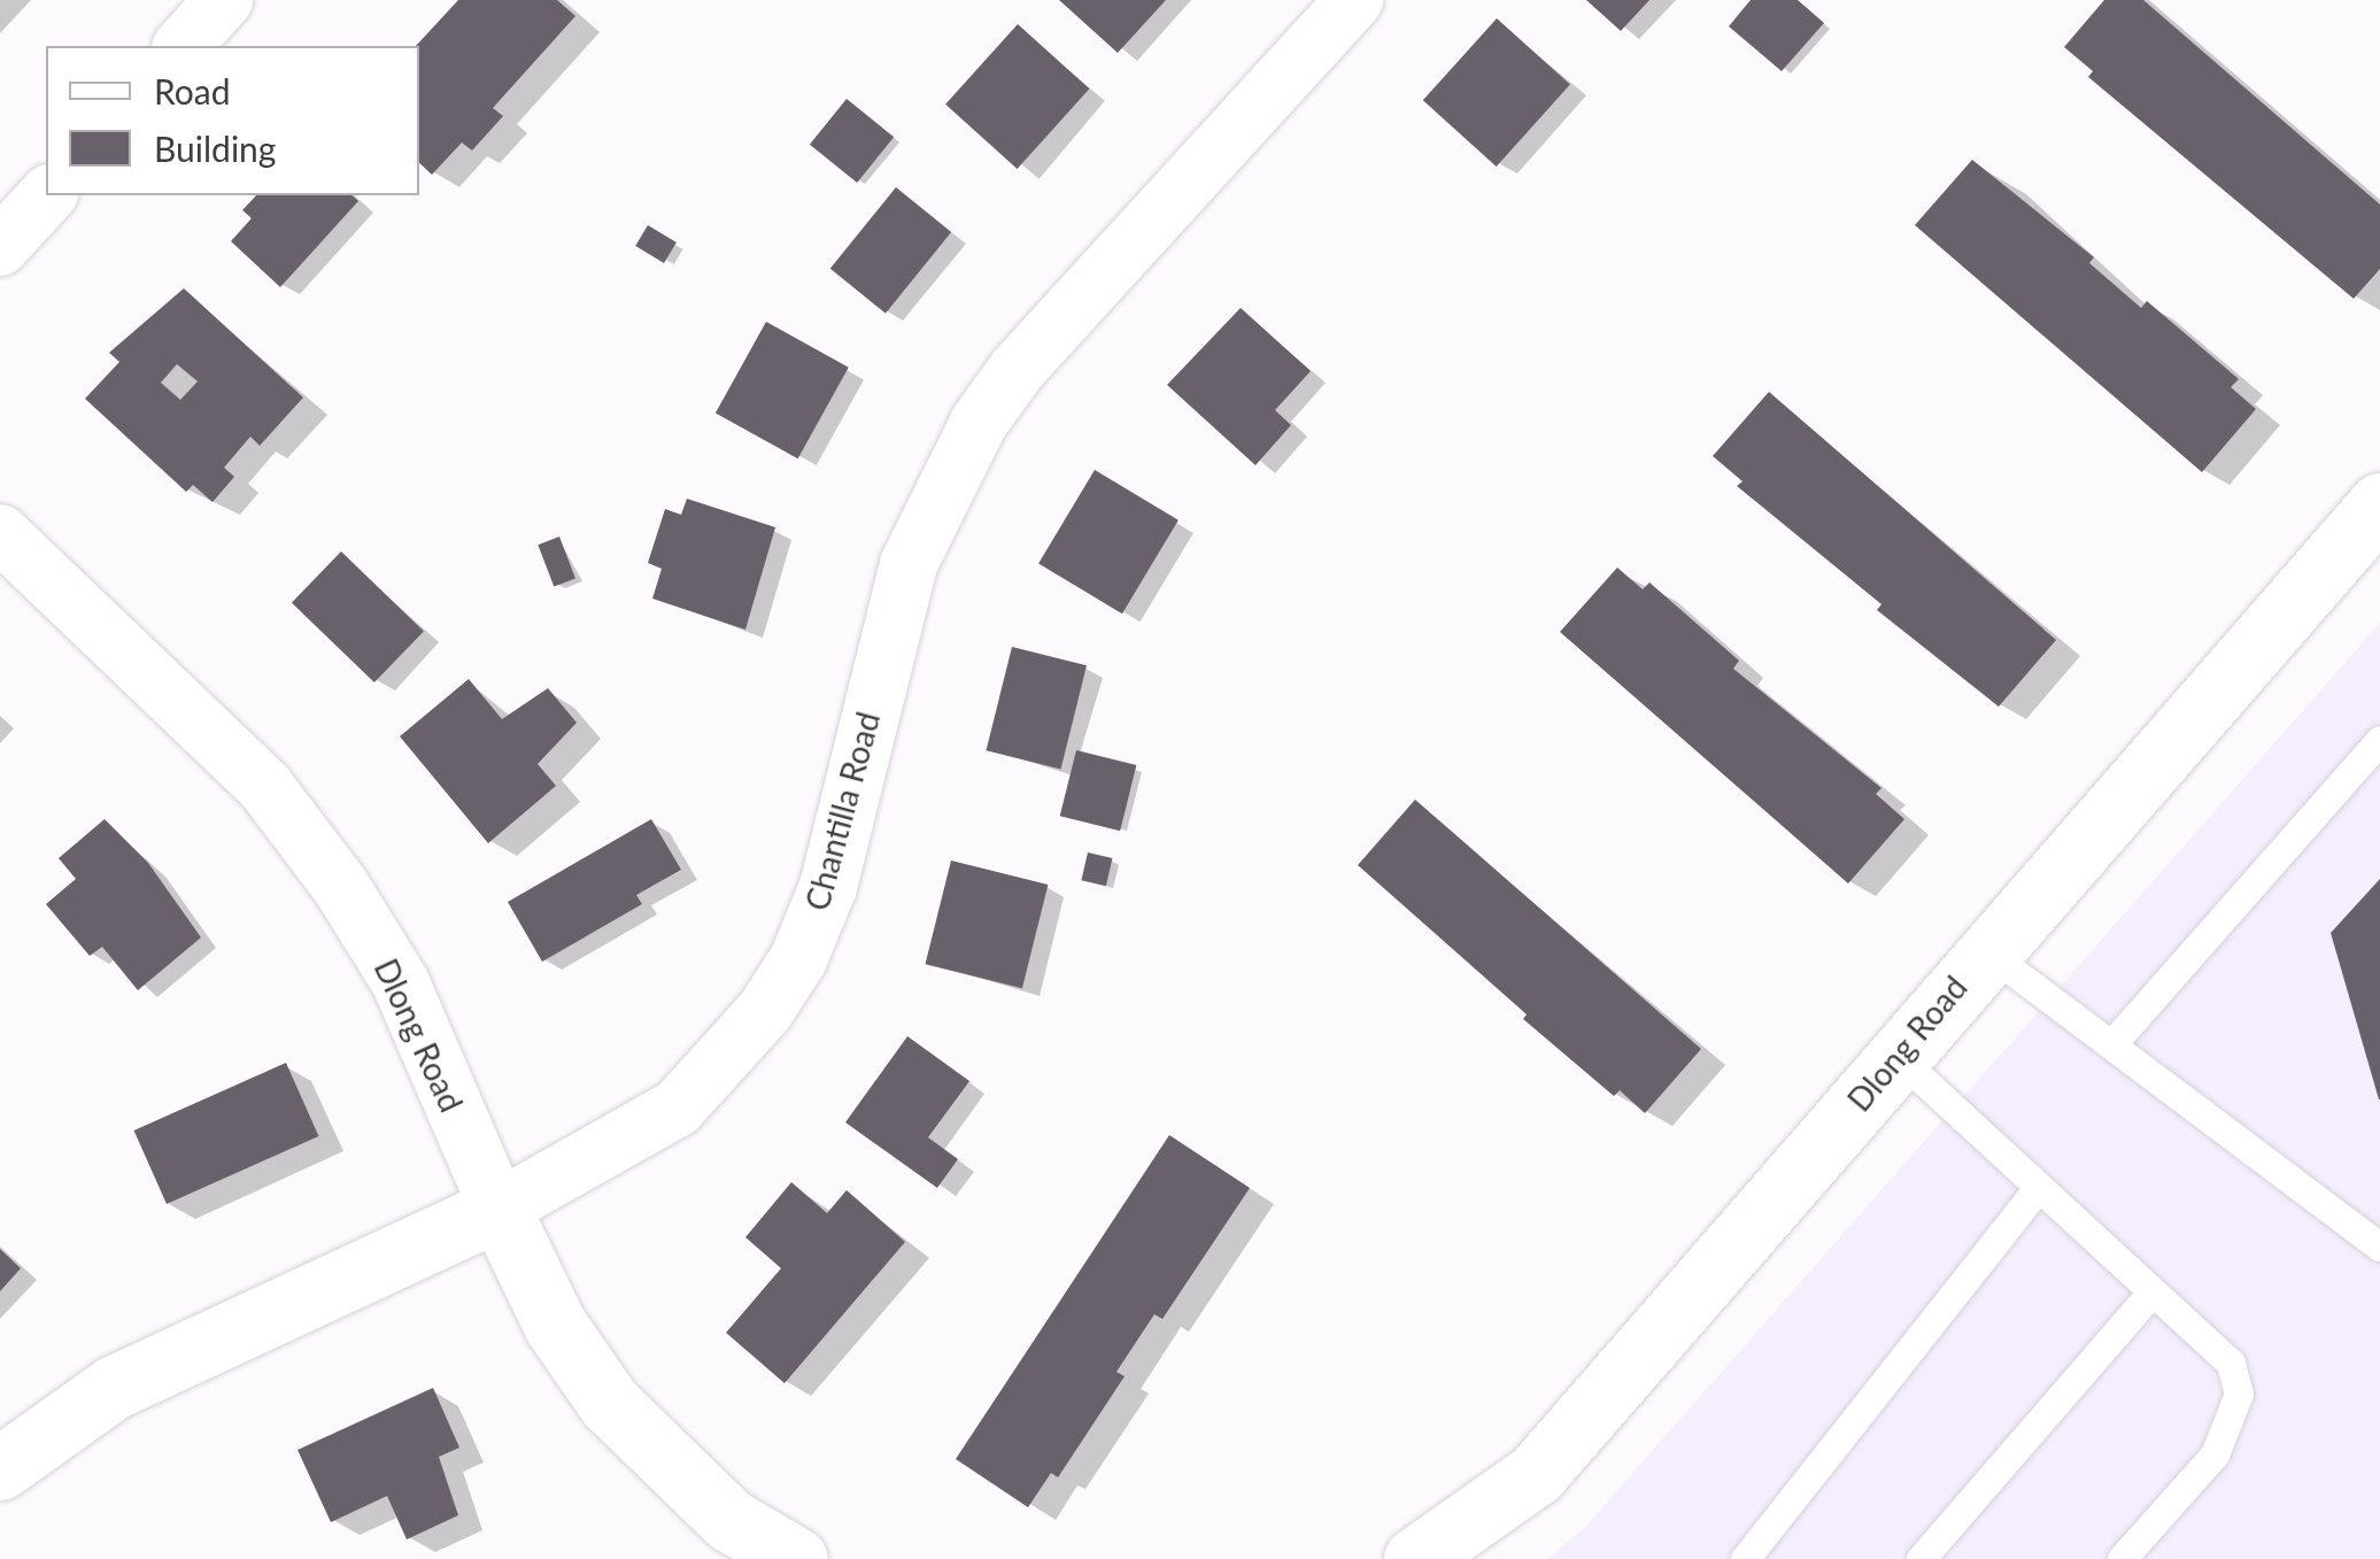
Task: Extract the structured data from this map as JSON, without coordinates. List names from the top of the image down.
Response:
{
  "streets": {
    "street": ["Chantilla Road", "Dlong Road"]
  },
  "crossings": [
    ["Chantilla Road", "Dlong Road"]
  ],
  "legend": ["Road", "Building"]
}
